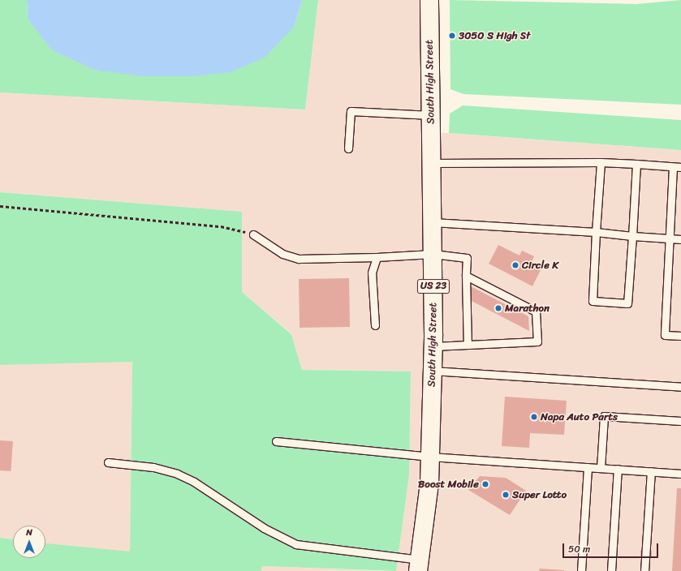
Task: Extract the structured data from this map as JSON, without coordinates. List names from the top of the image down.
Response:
{
  "streets": {
    "main road": ["South High Street", "US 23"]
  },
  "places": [
    "3050 S High St",
    "Circle K",
    "Marathon",
    "Napa Auto Parts",
    "Boost Mobile",
    "Super Lotto"
  ],
  "scale_bar": "50 m",
  "north": "top"
}
